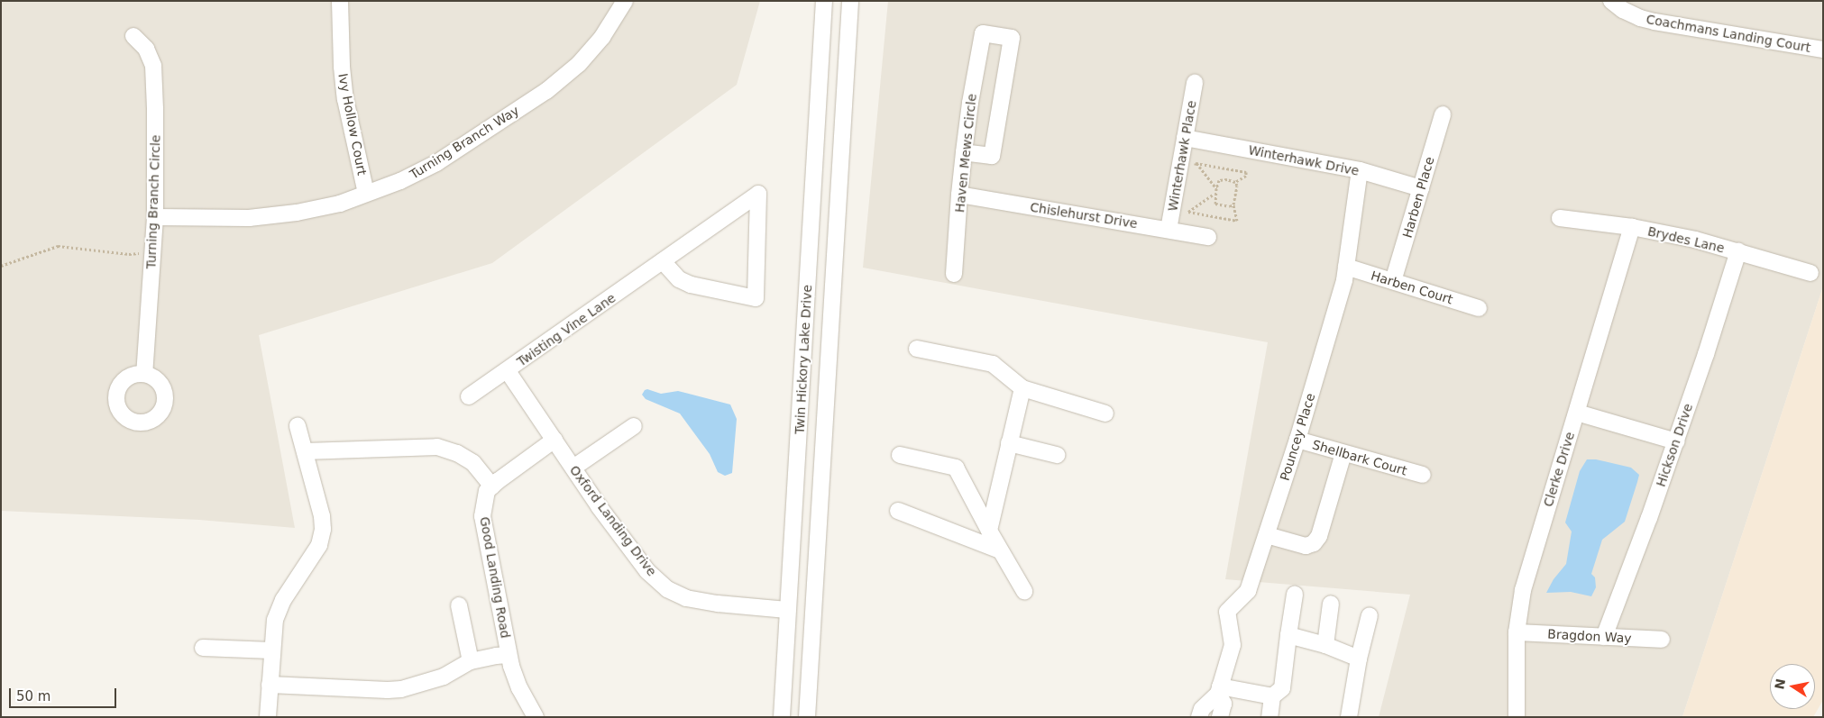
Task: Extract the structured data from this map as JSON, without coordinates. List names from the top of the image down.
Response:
{
  "streets": {
    "street": [
      "Coachmans Landing Court",
      "Ivy Hollow Court",
      "Turning Branch Way",
      "Haven Mews Circle",
      "Winterhawk Place",
      "Winterhawk Drive",
      "Harben Place",
      "Turning Branch Circle",
      "Chislehurst Drive",
      "Brydes Lane",
      "Harben Court",
      "Twisting Vine Lane",
      "Twin Hickory Lake Drive",
      "Pouncey Place",
      "Hickson Drive",
      "Shellbark Court",
      "Clerke Drive",
      "Oxford Landing Drive",
      "Good Landing Road",
      "Bragdon Way"
    ]
  },
  "crossings": [
    ["Ivy Hollow Court", "Turning Branch Way"],
    ["Turning Branch Way", "Turning Branch Circle"],
    ["Haven Mews Circle", "Chislehurst Drive"],
    ["Winterhawk Place", "Winterhawk Drive"],
    ["Winterhawk Place", "Chislehurst Drive"],
    ["Winterhawk Drive", "Harben Place"],
    ["Winterhawk Drive", "Pouncey Place"],
    ["Harben Place", "Harben Court"],
    ["Brydes Lane", "Hickson Drive"],
    ["Brydes Lane", "Clerke Drive"],
    ["Harben Court", "Pouncey Place"],
    ["Twisting Vine Lane", "Oxford Landing Drive"],
    ["Twin Hickory Lake Drive", "Oxford Landing Drive"],
    ["Pouncey Place", "Shellbark Court"],
    ["Hickson Drive", "Bragdon Way"],
    ["Clerke Drive", "Bragdon Way"]
  ],
  "scale_bar": "50 m",
  "north": "left"
}
